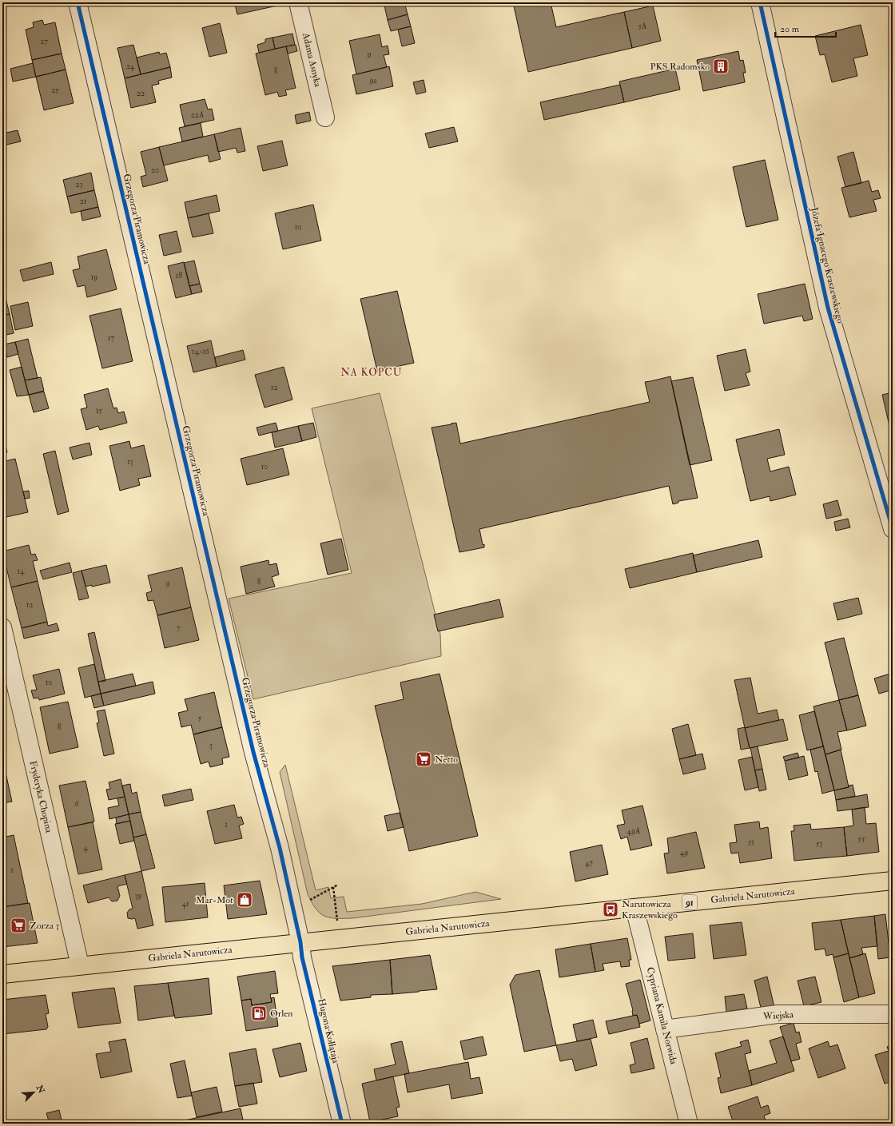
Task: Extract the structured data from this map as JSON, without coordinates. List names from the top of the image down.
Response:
{
  "streets": {
    "main road": ["Gabriela Narutowicza", "91"],
    "street": [
      "Adama Asnyka",
      "Grzegorza Piramowicza",
      "Józefa Ignacego Kraszewskiego",
      "Fryderyka Chopina",
      "Cypriana Kamila Norwida",
      "Wiejska",
      "Hugona Kołłątaja"
    ]
  },
  "crossings": [
    ["Grzegorza Piramowicza", "Gabriela Narutowicza"],
    ["Grzegorza Piramowicza", "Hugona Kołłątaja"],
    ["Fryderyka Chopina", "Gabriela Narutowicza"],
    ["Gabriela Narutowicza", "Cypriana Kamila Norwida"],
    ["Gabriela Narutowicza", "Hugona Kołłątaja"],
    ["Cypriana Kamila Norwida", "Wiejska"]
  ],
  "districts": ["NA KOPCU"],
  "places": {
    "building": ["PKS Radomsko"],
    "supermarket": ["Netto", "Zorza 3"],
    "shop": ["Mar-Mot"],
    "bus stop": ["Narutowicza Kraszewskiego"],
    "fuel station": ["Orlen"]
  },
  "house_numbers": [
    "5A",
    "27",
    "9",
    "24",
    "8",
    "9a",
    "25",
    "22",
    "22A",
    "20",
    "23",
    "21",
    "10",
    "18",
    "19",
    "17",
    "14-16",
    "12",
    "15",
    "13",
    "10",
    "14",
    "8",
    "9",
    "12",
    "7",
    "10",
    "5",
    "8",
    "3",
    "6",
    "1",
    "49A",
    "55",
    "51",
    "53",
    "4",
    "49",
    "47",
    "1",
    "39",
    "41"
  ],
  "scale_bar": "20 m",
  "north": "top right"
}
